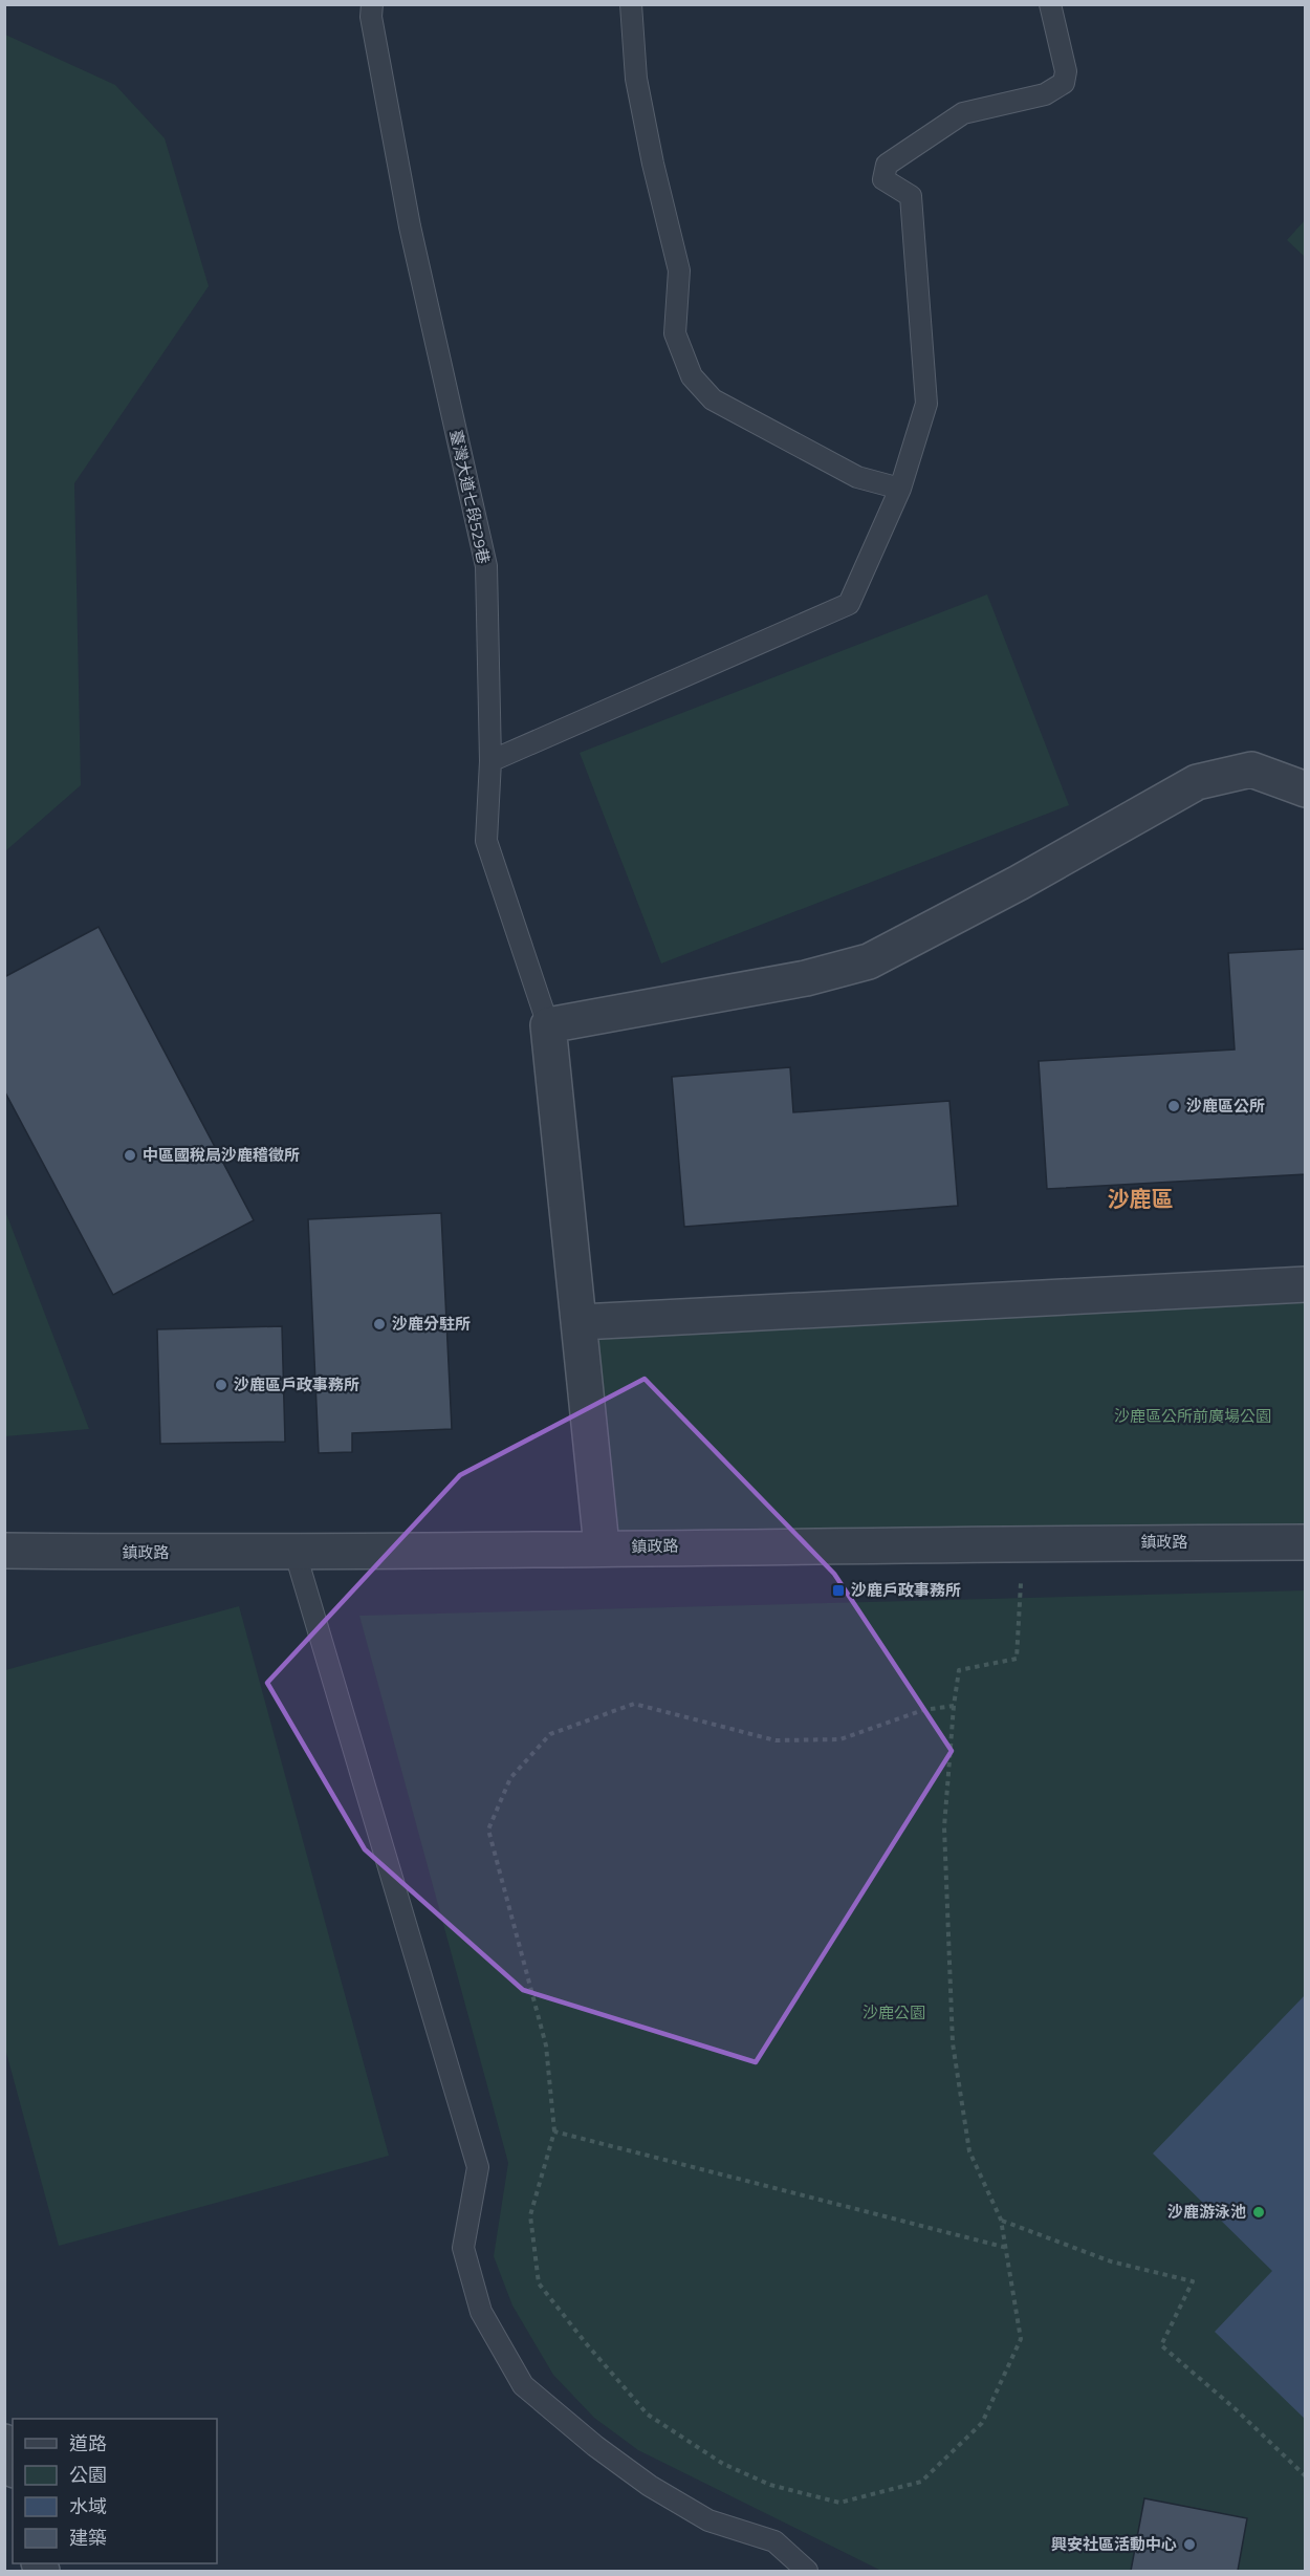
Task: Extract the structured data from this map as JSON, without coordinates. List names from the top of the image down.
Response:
{
  "streets": {
    "street": ["鎮政路"],
    "lane": ["臺灣大道七段529巷"]
  },
  "districts": ["沙鹿區"],
  "parks": ["沙鹿區公所前廣場公園", "沙鹿公園"],
  "places": {
    "other": [
      "沙鹿區公所",
      "中區國稅局沙鹿稽徵所",
      "沙鹿分駐所",
      "沙鹿區戶政事務所",
      "沙鹿游泳池",
      "興安社區活動中心"
    ],
    "transit": ["沙鹿戶政事務所"]
  },
  "legend": [
    "道路",
    "公園",
    "水域",
    "建築"
  ]
}
